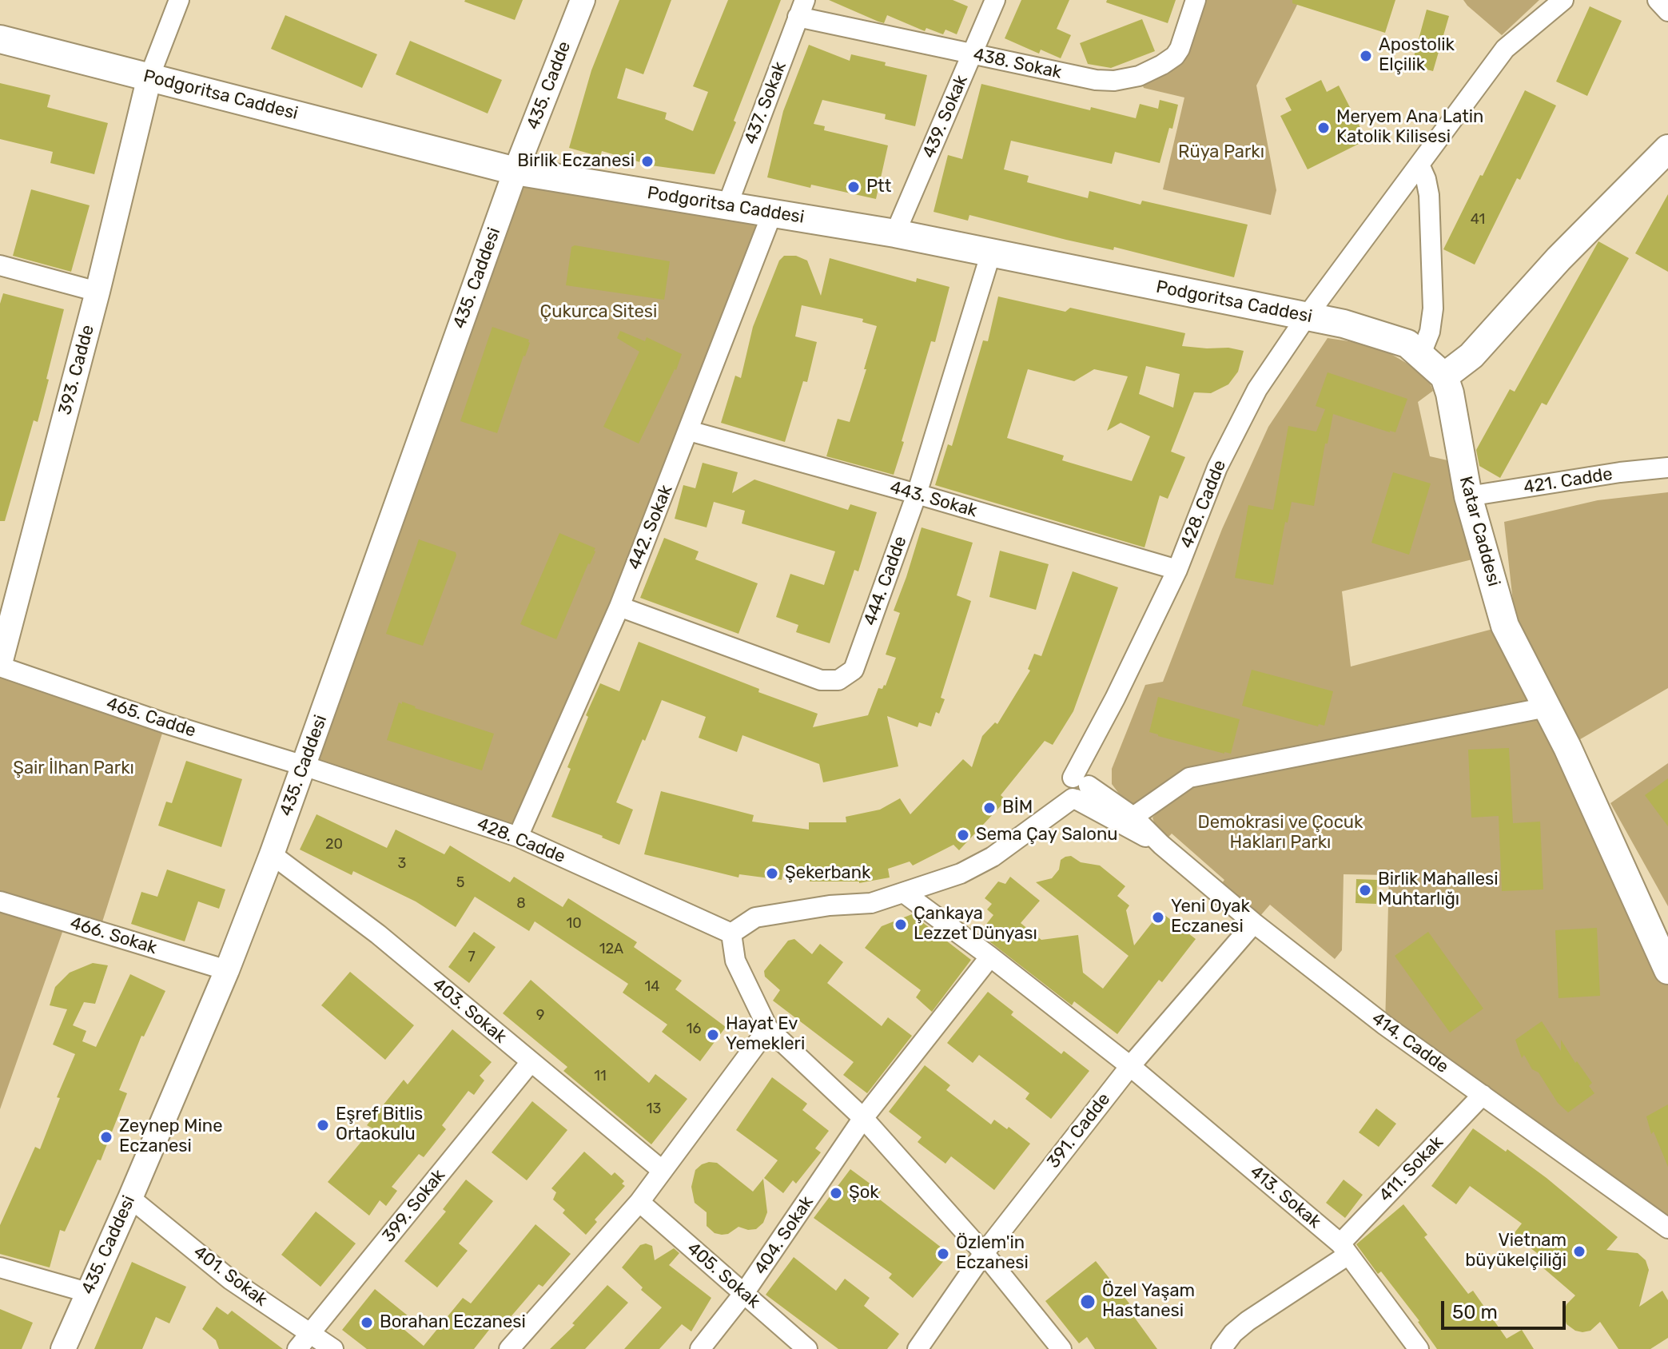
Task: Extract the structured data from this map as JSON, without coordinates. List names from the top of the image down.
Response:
{
  "streets": {
    "main road": ["Podgoritsa Caddesi", "Katar Caddesi"],
    "street": [
      "438. Sokak",
      "435. Cadde",
      "437. Sokak",
      "439. Sokak",
      "435. Caddesi",
      "393. Cadde",
      "421. Cadde",
      "443. Sokak",
      "428. Cadde",
      "442. Sokak",
      "444. Cadde",
      "465. Cadde",
      "466. Sokak",
      "403. Sokak",
      "414. Cadde",
      "391. Cadde",
      "411. Sokak",
      "413. Sokak",
      "399. Sokak",
      "404. Sokak",
      "405. Sokak",
      "401. Sokak"
    ]
  },
  "crossings": [
    ["438. Sokak", "437. Sokak"],
    ["438. Sokak", "439. Sokak"],
    ["435. Cadde", "Podgoritsa Caddesi"],
    ["435. Cadde", "435. Caddesi"],
    ["Podgoritsa Caddesi", "437. Sokak"],
    ["Podgoritsa Caddesi", "439. Sokak"],
    ["Podgoritsa Caddesi", "435. Caddesi"],
    ["Podgoritsa Caddesi", "393. Cadde"],
    ["Podgoritsa Caddesi", "428. Cadde"],
    ["Podgoritsa Caddesi", "442. Sokak"],
    ["Podgoritsa Caddesi", "Katar Caddesi"],
    ["Podgoritsa Caddesi", "444. Cadde"],
    ["435. Caddesi", "428. Cadde"],
    ["435. Caddesi", "465. Cadde"],
    ["435. Caddesi", "466. Sokak"],
    ["435. Caddesi", "403. Sokak"],
    ["435. Caddesi", "401. Sokak"],
    ["393. Cadde", "465. Cadde"],
    ["421. Cadde", "Katar Caddesi"],
    ["443. Sokak", "428. Cadde"],
    ["443. Sokak", "442. Sokak"],
    ["443. Sokak", "444. Cadde"],
    ["428. Cadde", "442. Sokak"],
    ["428. Cadde", "465. Cadde"],
    ["442. Sokak", "444. Cadde"],
    ["403. Sokak", "399. Sokak"],
    ["414. Cadde", "391. Cadde"],
    ["414. Cadde", "411. Sokak"],
    ["391. Cadde", "413. Sokak"],
    ["411. Sokak", "413. Sokak"],
    ["413. Sokak", "404. Sokak"],
    ["399. Sokak", "401. Sokak"],
    ["404. Sokak", "405. Sokak"]
  ],
  "parks": [
    "Rüya Parkı",
    "Çukurca Sitesi",
    "Şair İlhan Parkı",
    "Demokrasi ve Çocuk Hakları Parkı"
  ],
  "places": [
    "Apostolik Elçilik",
    "Meryem Ana Latin Katolik Kilisesi",
    "Birlik Eczanesi",
    "Ptt",
    "BİM",
    "Sema Çay Salonu",
    "Şekerbank",
    "Birlik Mahallesi Muhtarlığı",
    "Yeni Oyak Eczanesi",
    "Çankaya Lezzet Dünyası",
    "Hayat Ev Yemekleri",
    "Eşref Bitlis Ortaokulu",
    "Zeynep Mine Eczanesi",
    "Şok",
    "Vietnam büyükelçiliği",
    "Özlem'in Eczanesi",
    "Özel Yaşam Hastanesi",
    "Borahan Eczanesi"
  ],
  "house_numbers": [
    "41",
    "20",
    "3",
    "5",
    "8",
    "10",
    "12A",
    "7",
    "14",
    "9",
    "16",
    "11",
    "13"
  ],
  "scale_bar": "50 m"
}
